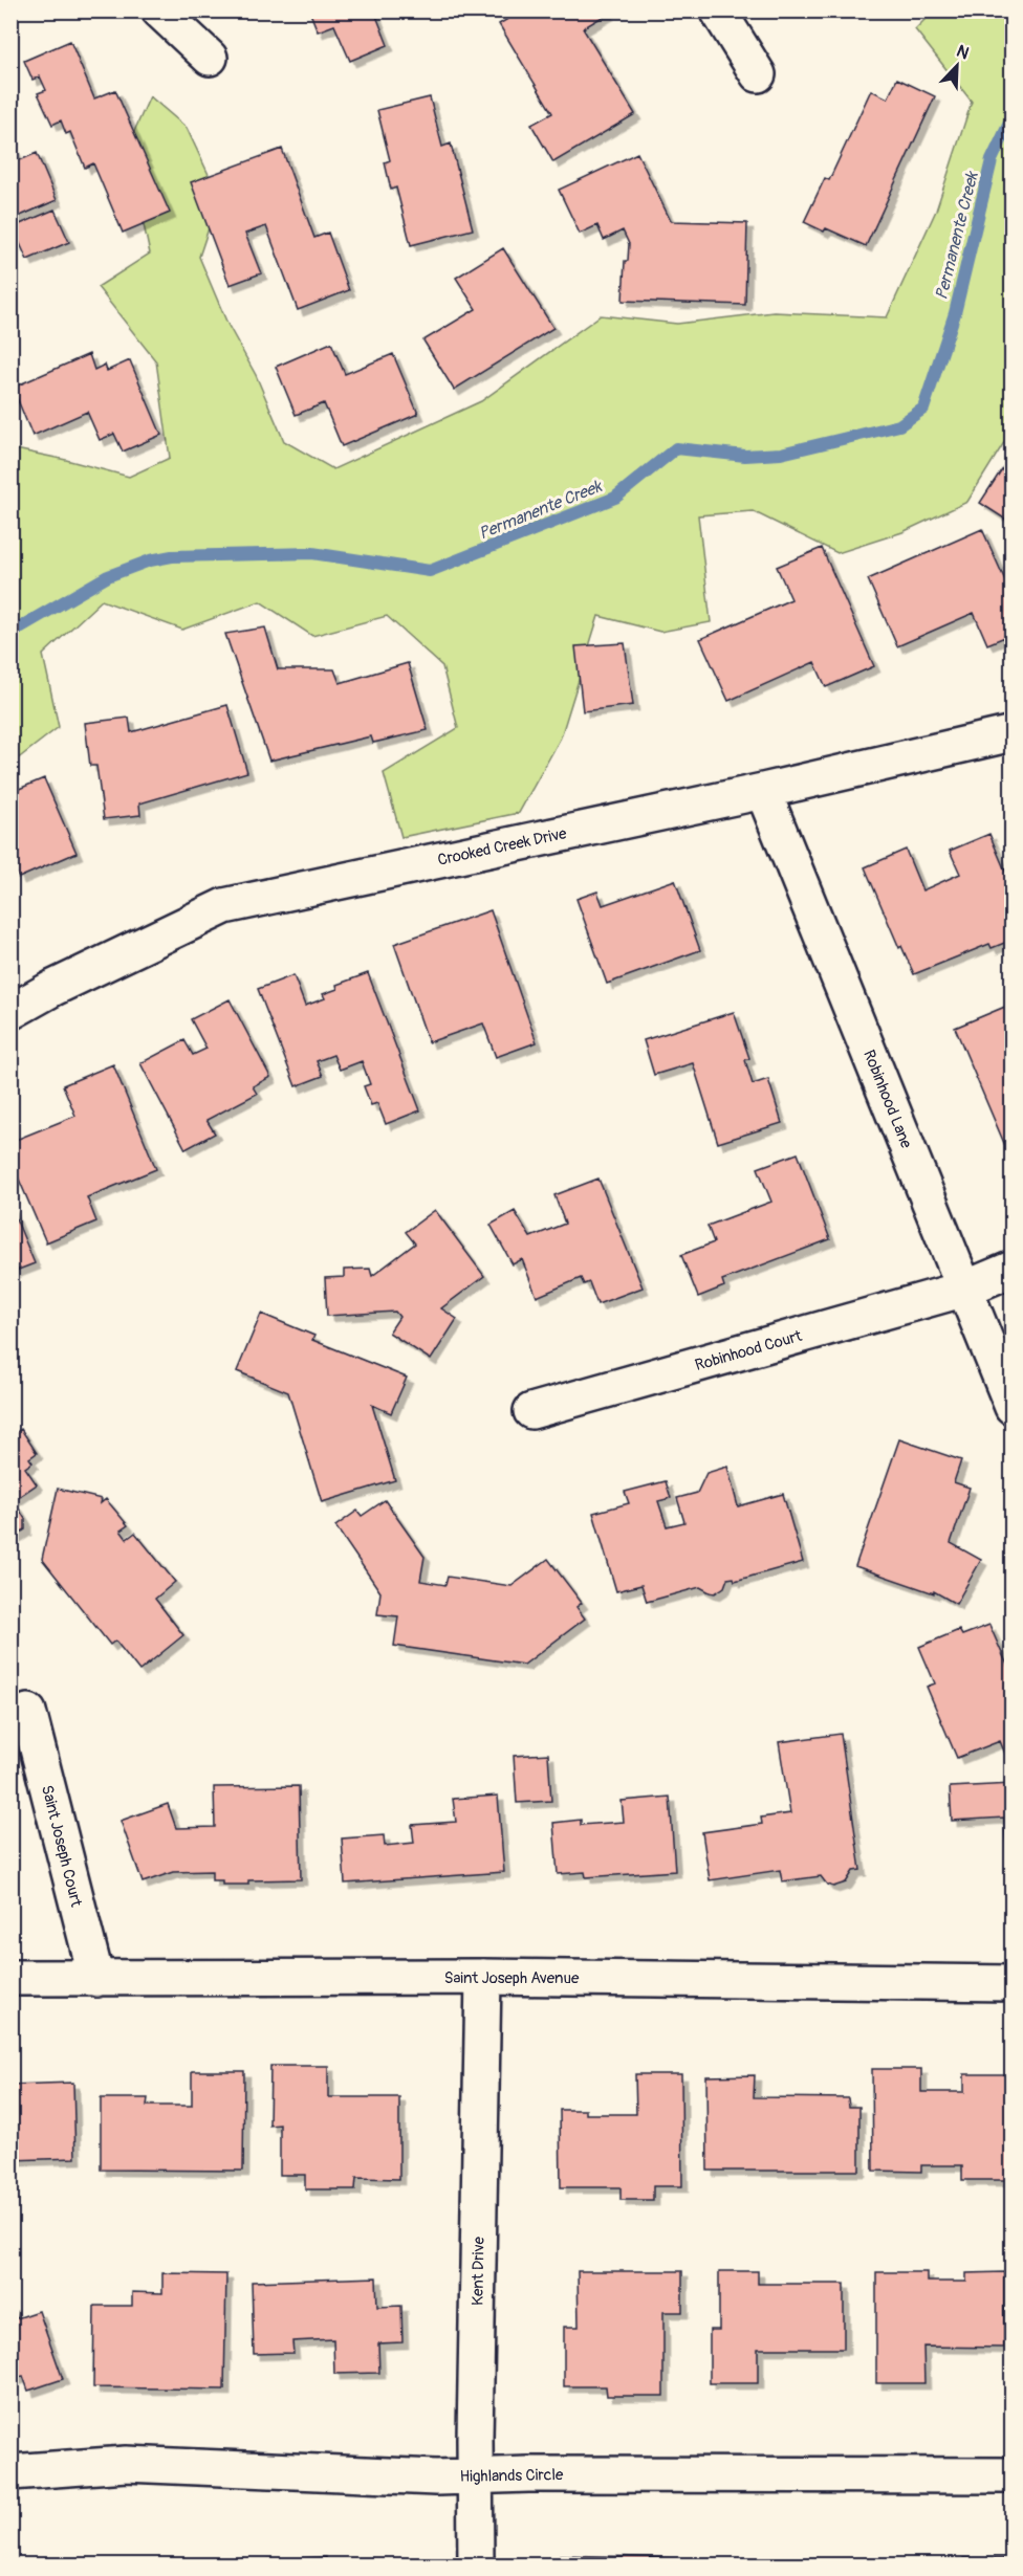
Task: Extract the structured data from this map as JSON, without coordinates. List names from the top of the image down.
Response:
{
  "streets": {
    "street": [
      "Crooked Creek Drive",
      "Robinhood Lane",
      "Robinhood Court",
      "Saint Joseph Court",
      "Saint Joseph Avenue",
      "Kent Drive",
      "Highlands Circle"
    ]
  },
  "crossings": [
    ["Crooked Creek Drive", "Robinhood Lane"],
    ["Robinhood Lane", "Robinhood Court"],
    ["Saint Joseph Court", "Saint Joseph Avenue"],
    ["Saint Joseph Avenue", "Kent Drive"],
    ["Kent Drive", "Highlands Circle"]
  ],
  "water": ["Permanente Creek"],
  "north": "top right"
}
